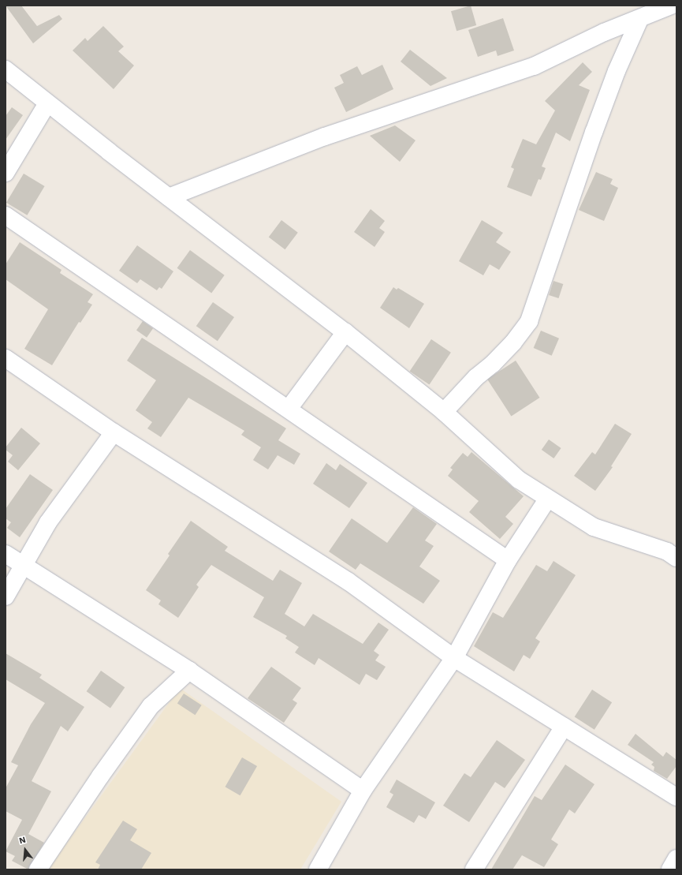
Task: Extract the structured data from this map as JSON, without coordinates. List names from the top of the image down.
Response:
{
  "north": "top"
}
